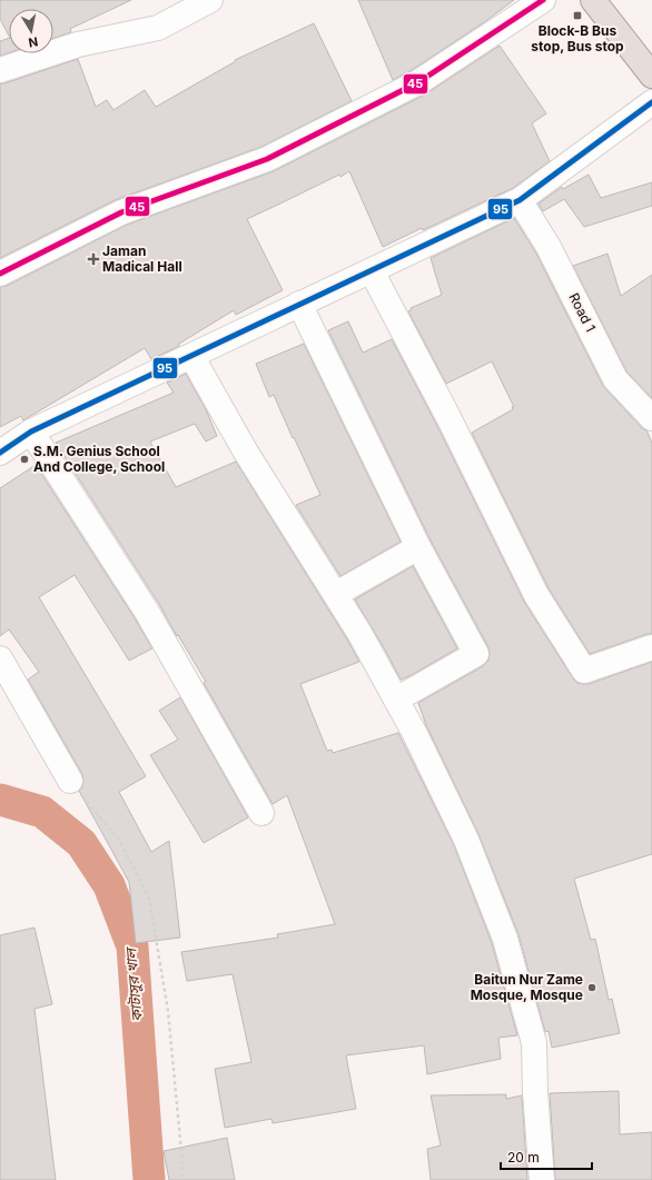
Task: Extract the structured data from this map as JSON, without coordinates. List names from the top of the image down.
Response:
{
  "streets": {
    "street": ["Road 1"]
  },
  "water": ["কাটাসুর খাল"],
  "places": {
    "transit": ["Block-B Bus stop, Bus stop"],
    "health": ["Jaman Madical Hall"],
    "other": ["S.M. Genius School And College, School", "Baitun Nur Zame Mosque, Mosque"]
  },
  "lines": ["transit line 45", "transit line 95"],
  "scale_bar": "20 m",
  "north": "bottom"
}
